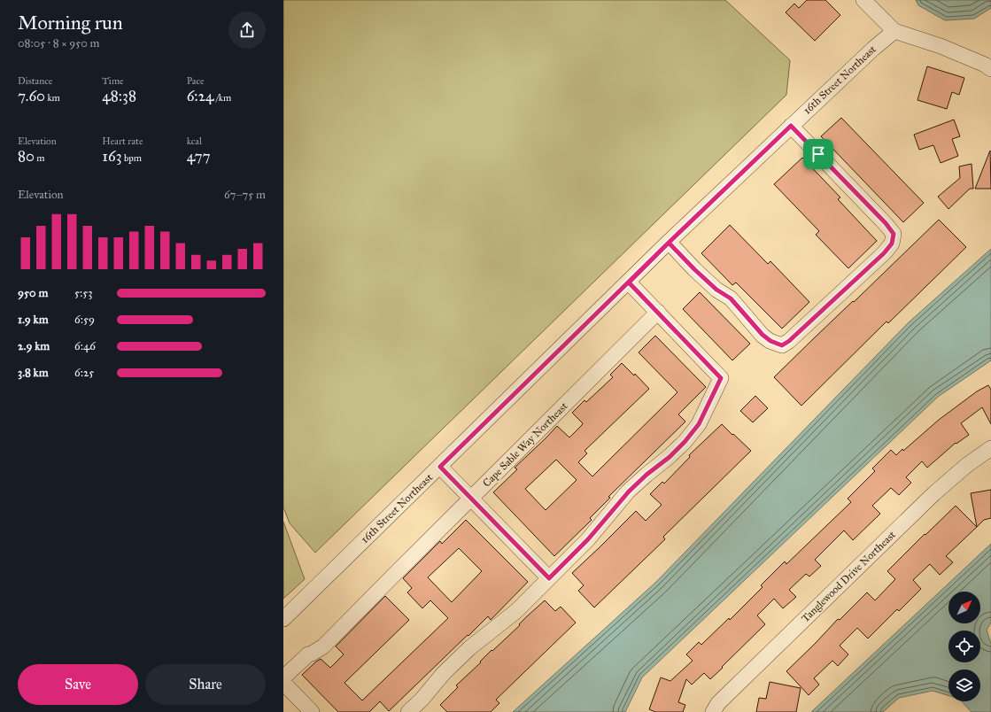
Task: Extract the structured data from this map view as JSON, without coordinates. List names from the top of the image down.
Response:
{
  "streets": {
    "street": ["16th Street Northeast", "Cape Sable Way Northeast", "Tanglewood Drive Northeast"]
  },
  "north": "top right",
  "page": {
    "heading": ["Morning run", "08:05 · 8 × 950 m"],
    "stats": [
      ["Distance", "7.60 km"],
      ["Time", "48:38"],
      ["Pace", "6:24 /km"],
      ["Elevation", "80 m"],
      ["Heart rate", "163 bpm"],
      ["kcal", "477"]
    ],
    "chart": ["Elevation", "67–75 m"],
    "list": [
      {
        "name": "950 m",
        "note": "5:53"
      },
      {
        "name": "1.9 km",
        "note": "6:59"
      },
      {
        "name": "2.9 km",
        "note": "6:46"
      },
      {
        "name": "3.8 km",
        "note": "6:25"
      }
    ],
    "buttons": ["Save", "Share"]
  }
}
